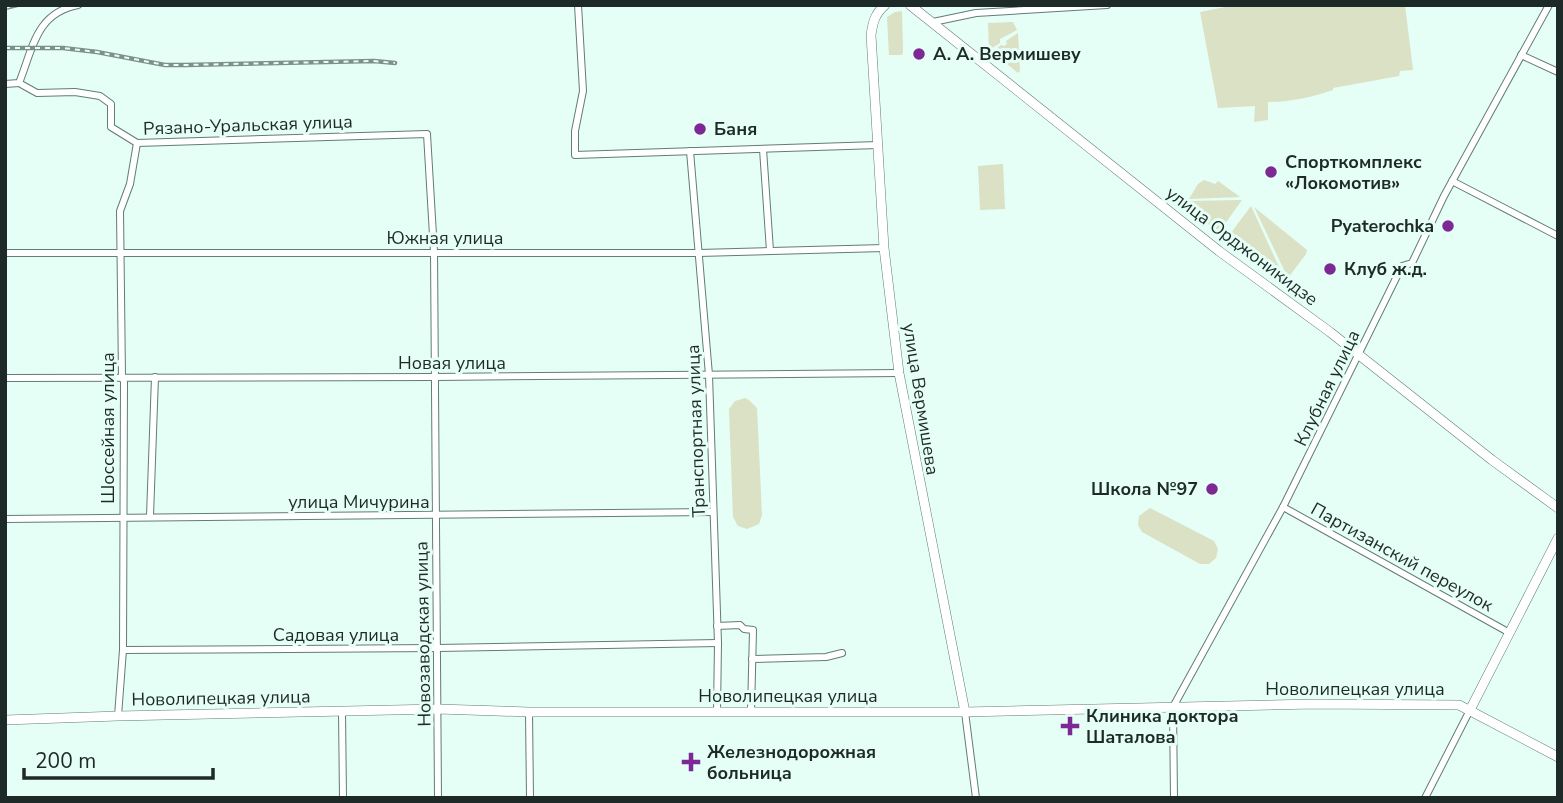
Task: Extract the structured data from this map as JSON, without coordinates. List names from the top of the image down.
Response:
{
  "streets": {
    "street": [
      "Рязано-Уральская улица",
      "Южная улица",
      "улица Орджоникидзе",
      "Новая улица",
      "Клубная улица",
      "улица Вермишева",
      "Шоссейная улица",
      "Транспортная улица",
      "улица Мичурина",
      "Партизанский переулок",
      "Новозаводская улица",
      "Садовая улица",
      "Новолипецкая улица"
    ]
  },
  "crossings": [
    ["Рязано-Уральская улица", "Шоссейная улица"],
    ["Рязано-Уральская улица", "Новозаводская улица"],
    ["Южная улица", "улица Вермишева"],
    ["Южная улица", "Шоссейная улица"],
    ["Южная улица", "Транспортная улица"],
    ["Южная улица", "Новозаводская улица"],
    ["улица Орджоникидзе", "Клубная улица"],
    ["Новая улица", "улица Вермишева"],
    ["Новая улица", "Шоссейная улица"],
    ["Новая улица", "Транспортная улица"],
    ["Новая улица", "Новозаводская улица"],
    ["Клубная улица", "Партизанский переулок"],
    ["Клубная улица", "Новолипецкая улица"],
    ["улица Вермишева", "Новолипецкая улица"],
    ["Шоссейная улица", "улица Мичурина"],
    ["Шоссейная улица", "Садовая улица"],
    ["Шоссейная улица", "Новолипецкая улица"],
    ["Транспортная улица", "улица Мичурина"],
    ["Транспортная улица", "Садовая улица"],
    ["Транспортная улица", "Новолипецкая улица"],
    ["улица Мичурина", "Новозаводская улица"],
    ["Новозаводская улица", "Садовая улица"],
    ["Новозаводская улица", "Новолипецкая улица"]
  ],
  "places": {
    "other": [
      "А. А. Вермишеву",
      "Баня",
      "Спорткомплекс «Локомотив»",
      "Pyaterochka",
      "Клуб ж.д.",
      "Школа №97"
    ],
    "health": ["Клиника доктора Шаталова", "Железнодорожная больница"]
  },
  "scale_bar": "200 m"
}
